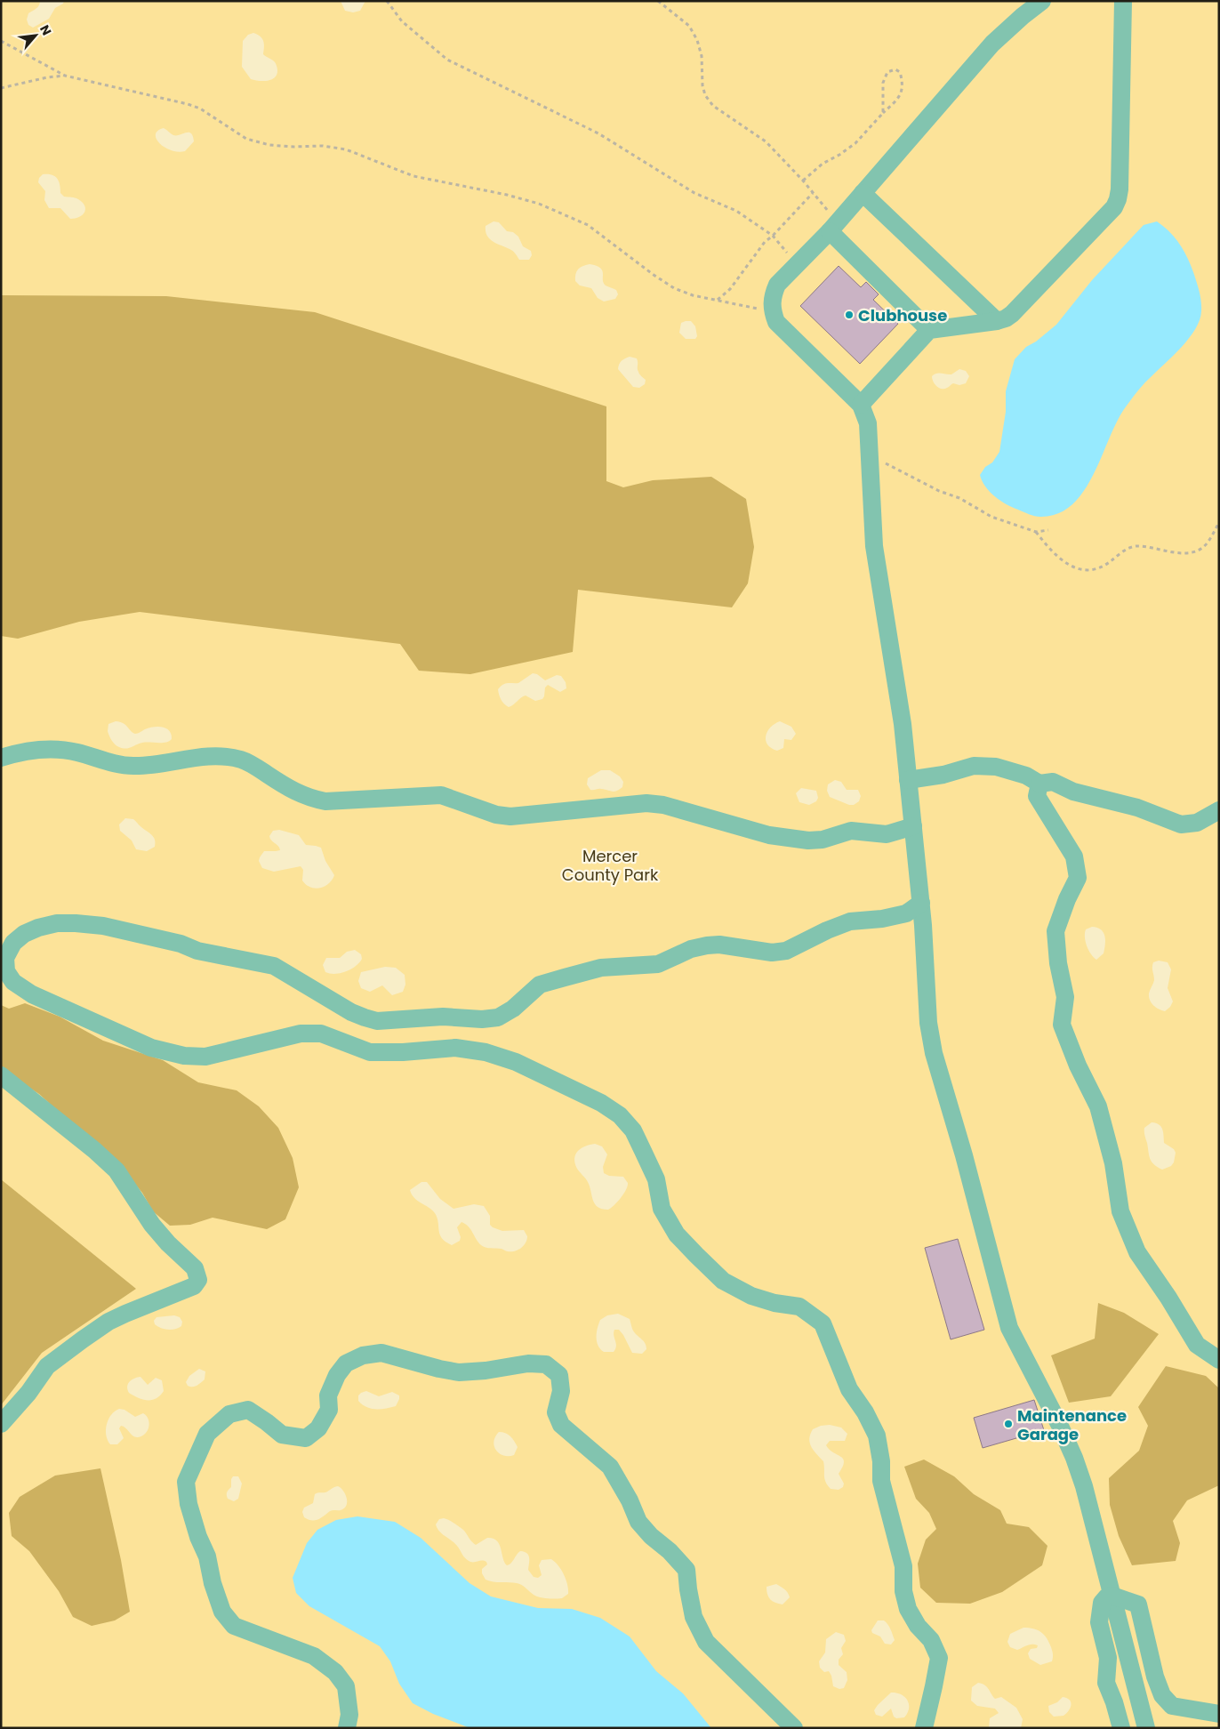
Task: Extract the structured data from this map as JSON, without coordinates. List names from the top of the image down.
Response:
{
  "parks": ["Mercer County Park"],
  "places": ["Clubhouse", "Maintenance Garage"],
  "north": "top right"
}
